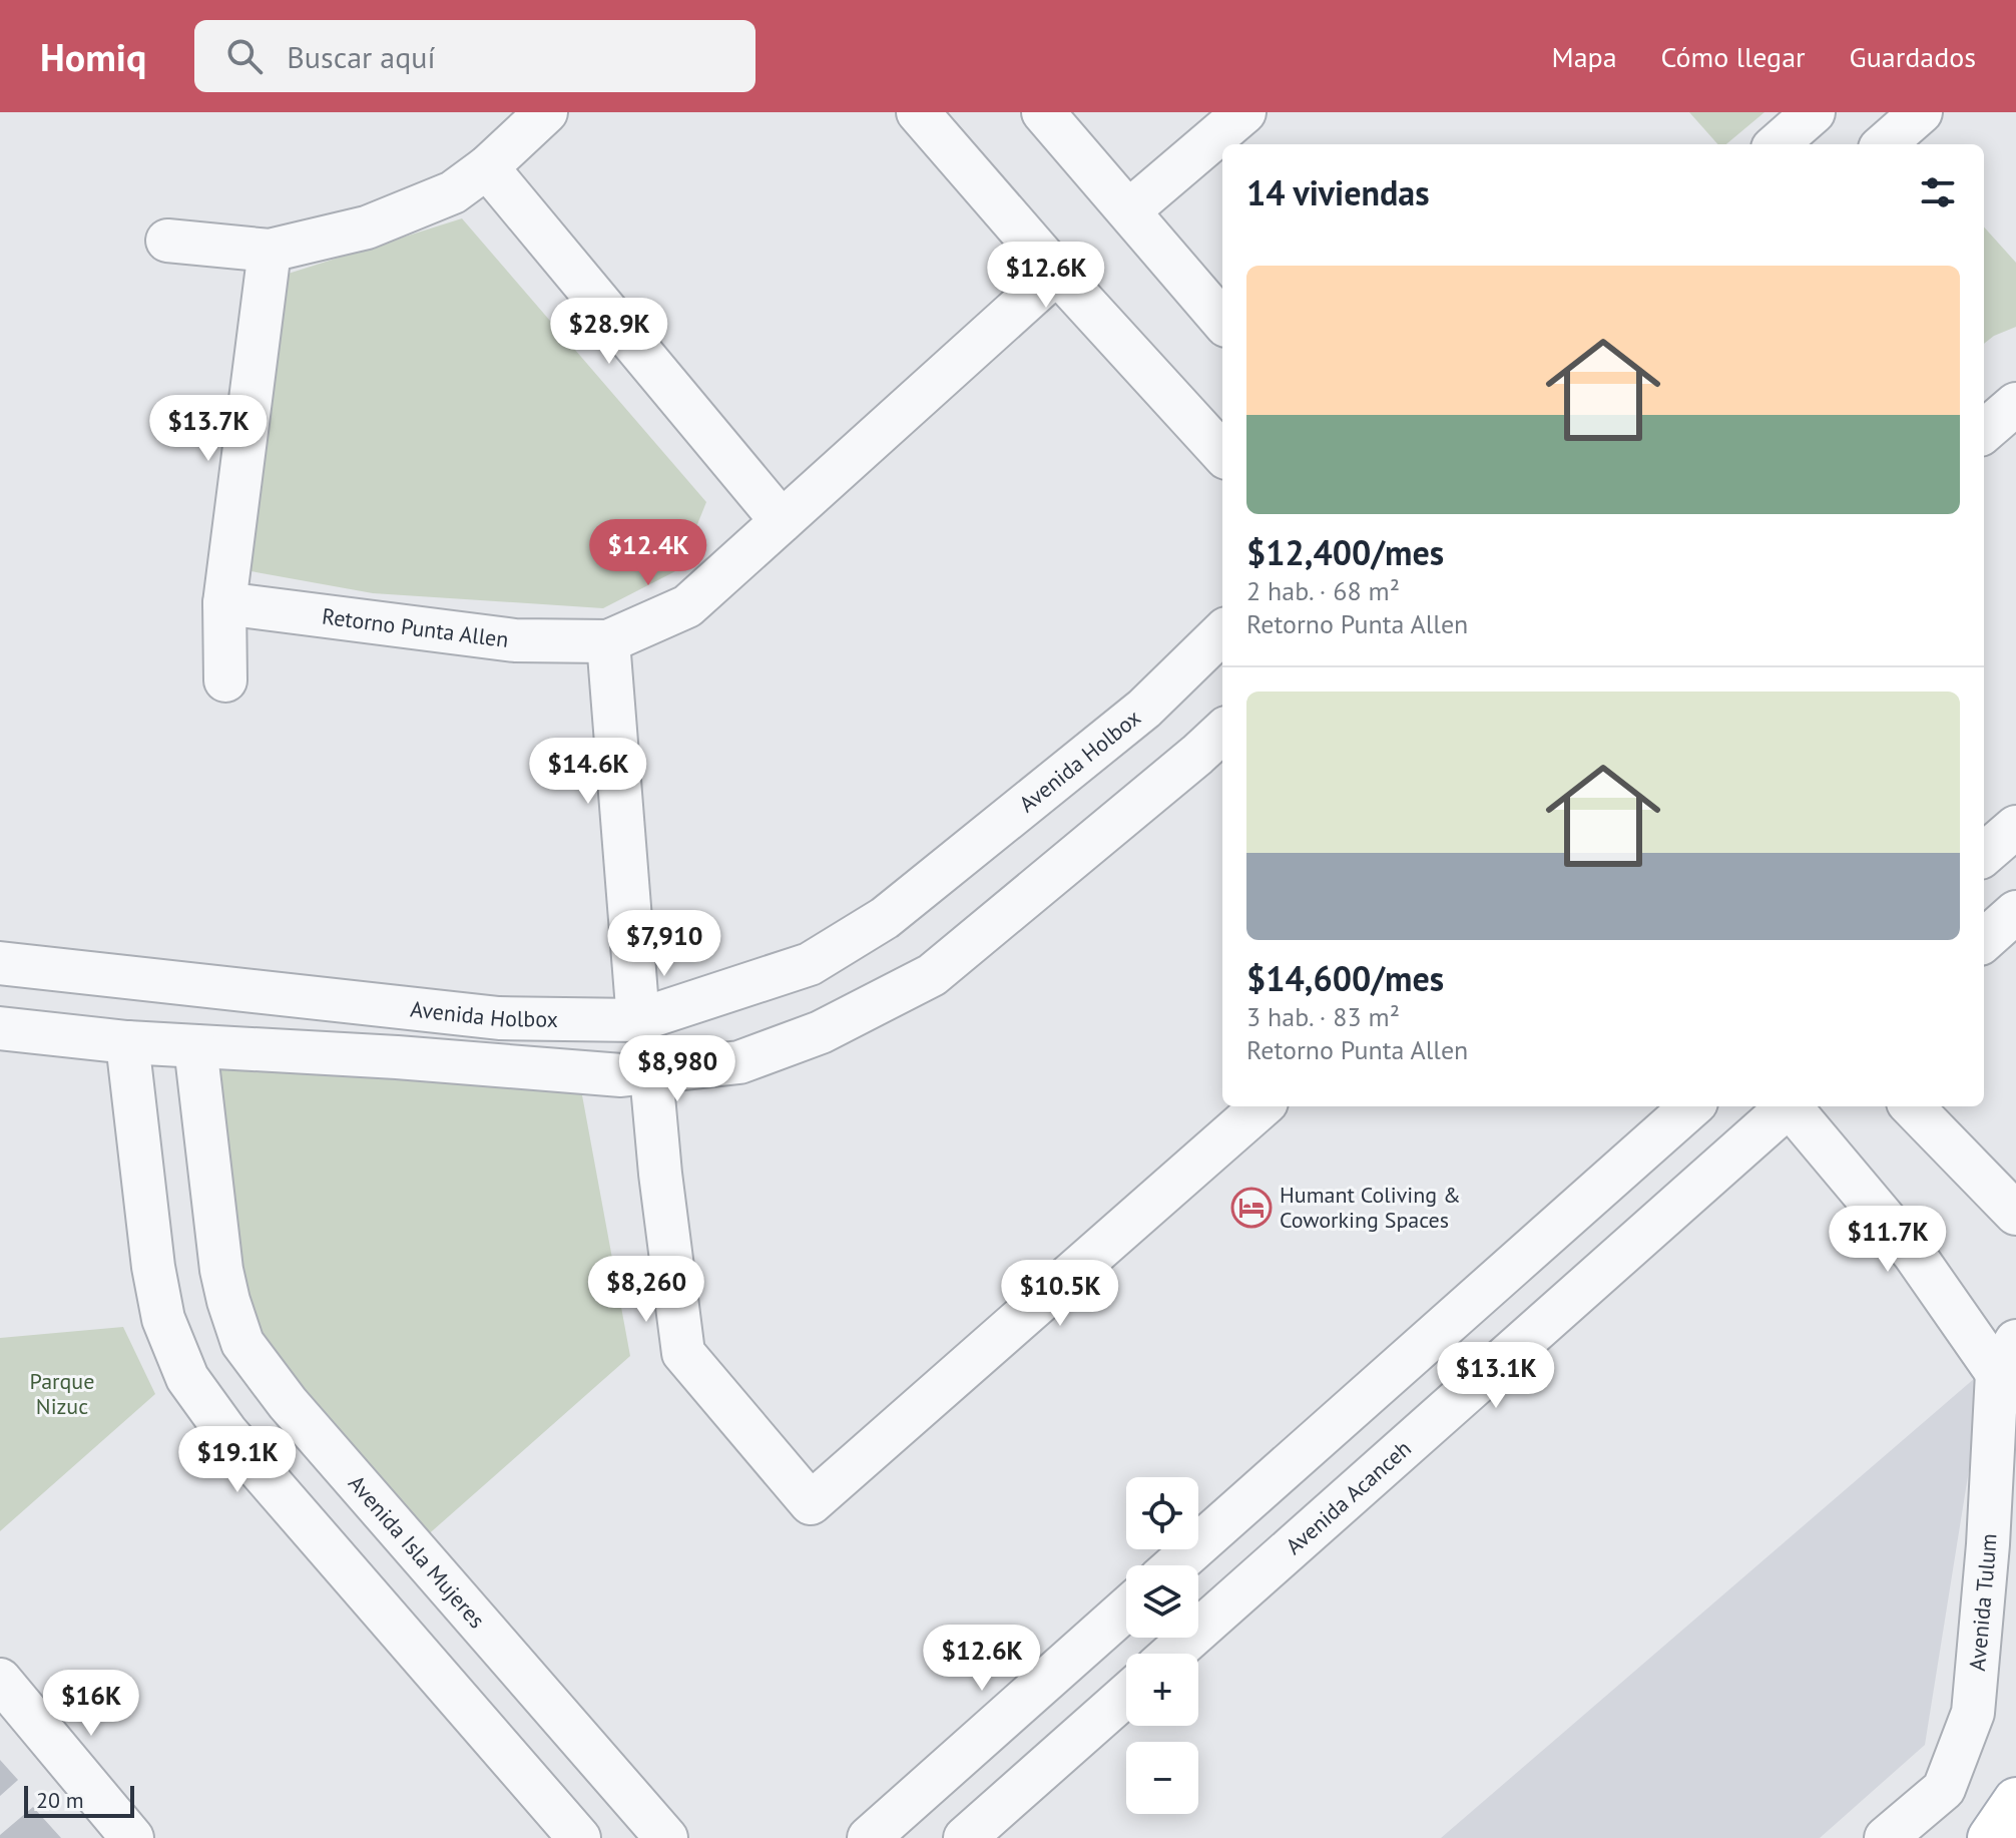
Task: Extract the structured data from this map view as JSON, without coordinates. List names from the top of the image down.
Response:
{
  "streets": {
    "street": [
      "Retorno Punta Allen",
      "Avenida Holbox",
      "Avenida Acanceh",
      "Avenida Isla Mujeres",
      "Avenida Tulum"
    ]
  },
  "parks": ["Parque Nizuc"],
  "places": {
    "hotel": ["Humant Coliving & Coworking Spaces"]
  },
  "scale_bar": "20 m",
  "page": {
    "header": "Homiq",
    "search": "Buscar aquí",
    "nav": ["Mapa", "Cómo llegar", "Guardados"],
    "heading": "14 viviendas",
    "list": [
      {
        "name": "$12,400/mes",
        "note": "2 hab. · 68 m² · Retorno Punta Allen"
      },
      {
        "name": "$14,600/mes",
        "note": "3 hab. · 83 m² · Retorno Punta Allen"
      }
    ],
    "price": [
      "$12.6K",
      "$28.9K",
      "$13.7K",
      "$12.4K",
      "$14.6K",
      "$7,910",
      "$8,980",
      "$11.7K",
      "$8,260",
      "$10.5K",
      "$13.1K",
      "$19.1K",
      "$12.6K",
      "$16K"
    ],
    "map_buttons": ["+", "−"],
    "scale": "20 m"
  }
}
